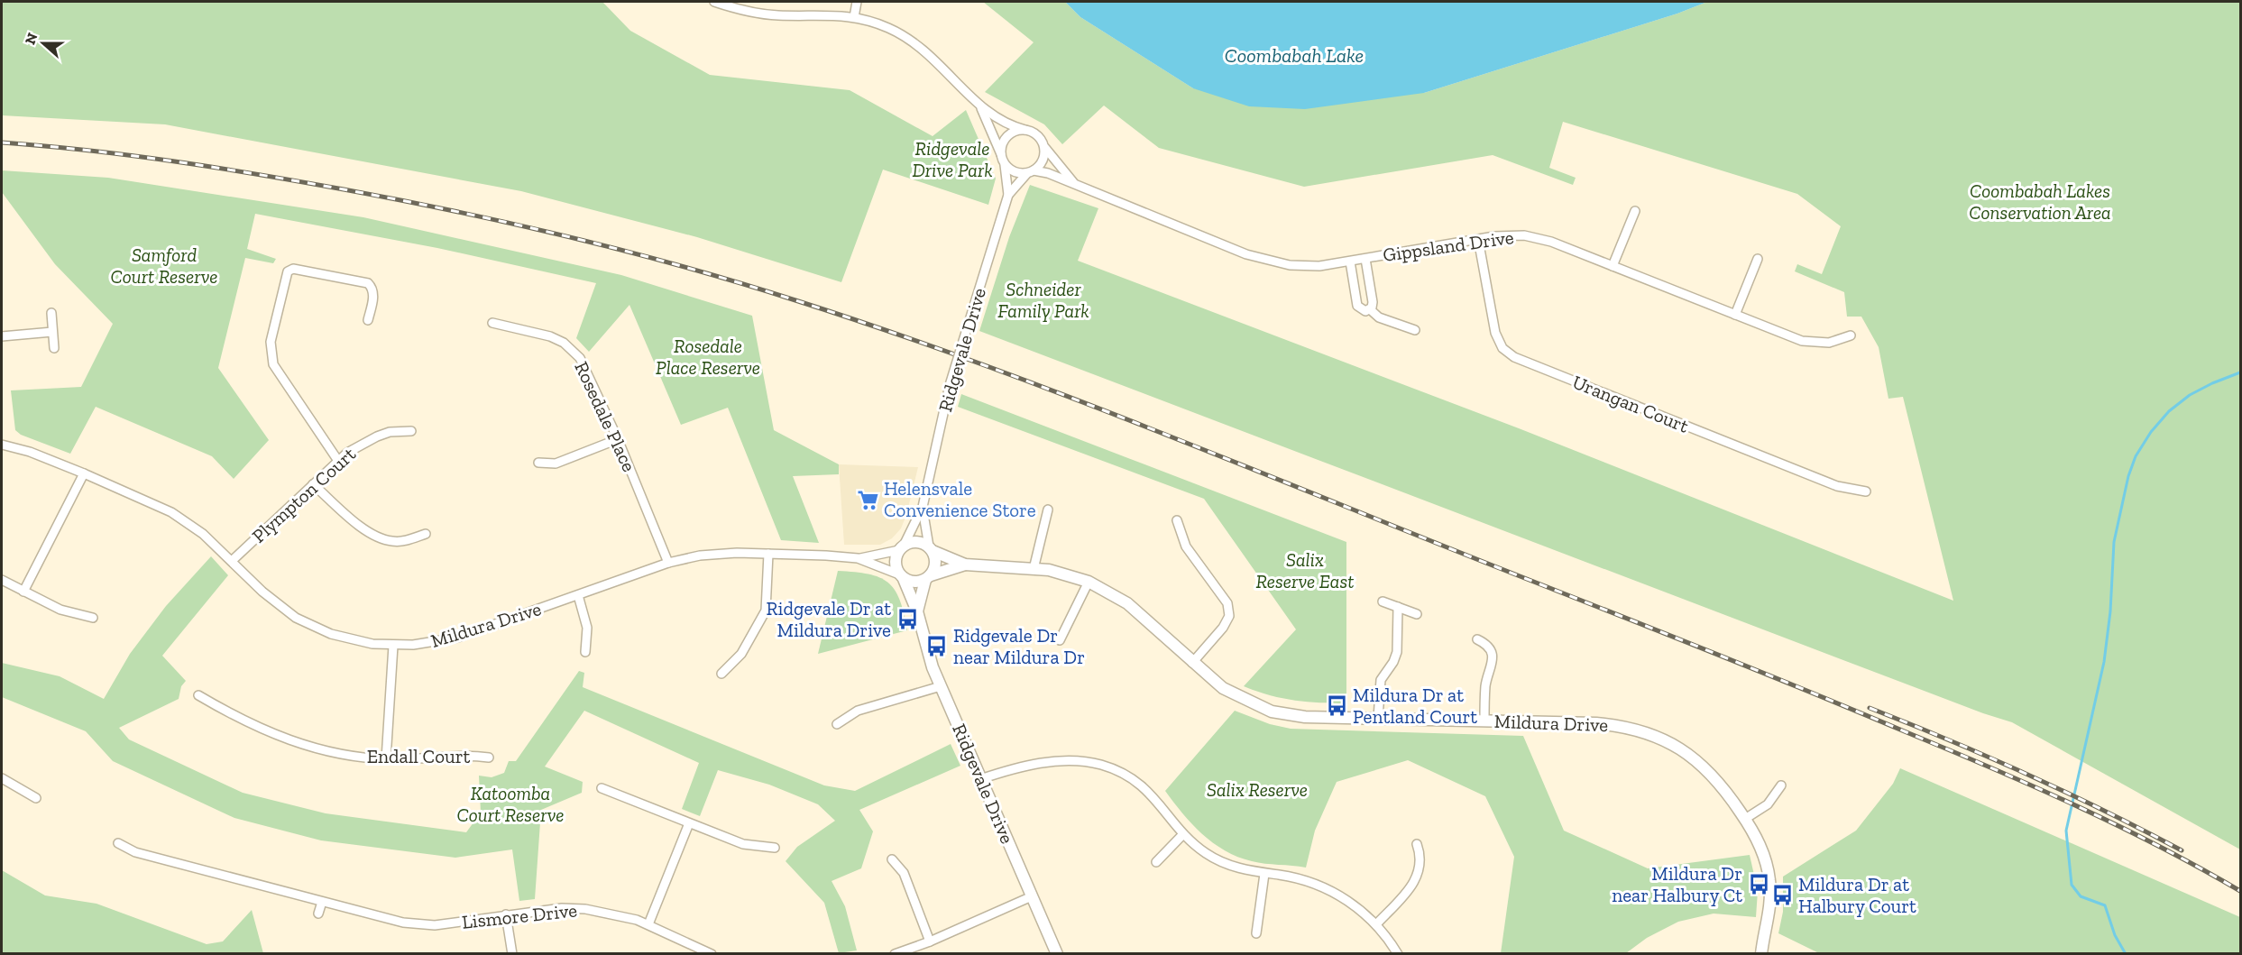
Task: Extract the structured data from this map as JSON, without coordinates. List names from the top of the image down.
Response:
{
  "streets": {
    "street": [
      "Gippsland Drive",
      "Ridgevale Drive",
      "Urangan Court",
      "Rosedale Place",
      "Plympton Court",
      "Mildura Drive",
      "Endall Court",
      "Lismore Drive"
    ]
  },
  "crossings": [
    ["Gippsland Drive", "Ridgevale Drive"],
    ["Gippsland Drive", "Urangan Court"],
    ["Ridgevale Drive", "Mildura Drive"],
    ["Rosedale Place", "Mildura Drive"],
    ["Plympton Court", "Mildura Drive"]
  ],
  "water": ["Coombabah Lake"],
  "parks": [
    "Ridgevale Drive Park",
    "Coombabah Lakes Conservation Area",
    "Samford Court Reserve",
    "Schneider Family Park",
    "Rosedale Place Reserve",
    "Salix Reserve East",
    "Salix Reserve",
    "Katoomba Court Reserve"
  ],
  "places": {
    "supermarket": ["Helensvale Convenience Store"],
    "bus stop": [
      "Ridgevale Dr at Mildura Drive",
      "Ridgevale Dr near Mildura Dr",
      "Mildura Dr at Pentland Court",
      "Mildura Dr near Halbury Ct",
      "Mildura Dr at Halbury Court"
    ]
  },
  "north": "left"
}
